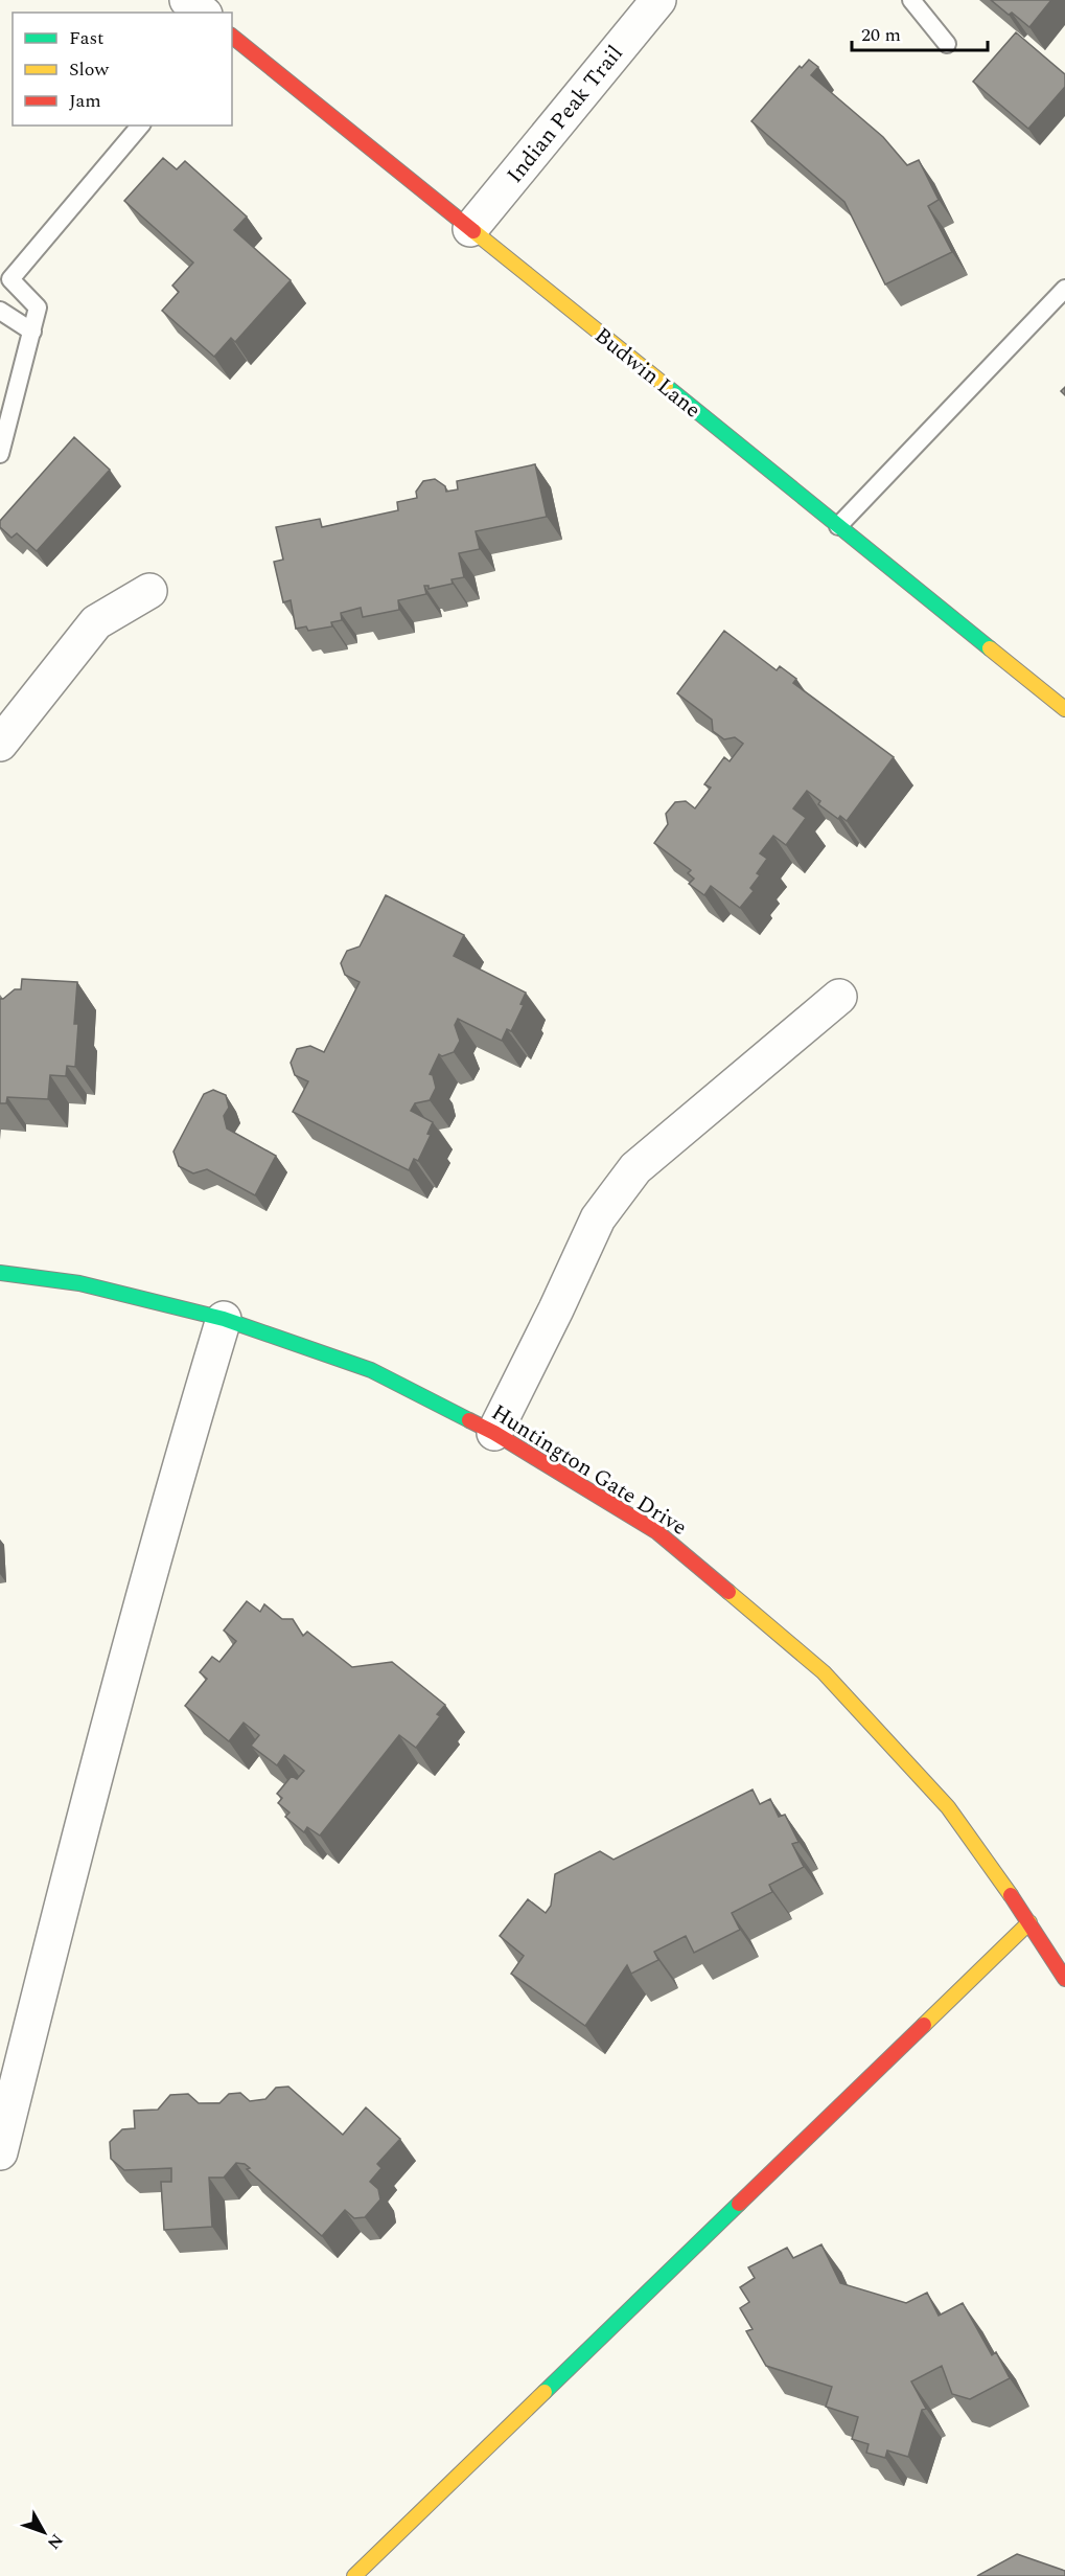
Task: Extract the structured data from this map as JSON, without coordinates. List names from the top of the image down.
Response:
{
  "streets": {
    "street": ["Indian Peak Trail", "Budwin Lane", "Huntington Gate Drive"]
  },
  "crossings": [
    ["Indian Peak Trail", "Budwin Lane"]
  ],
  "legend": ["Fast", "Slow", "Jam"],
  "scale_bar": "20 m",
  "north": "bottom right"
}
